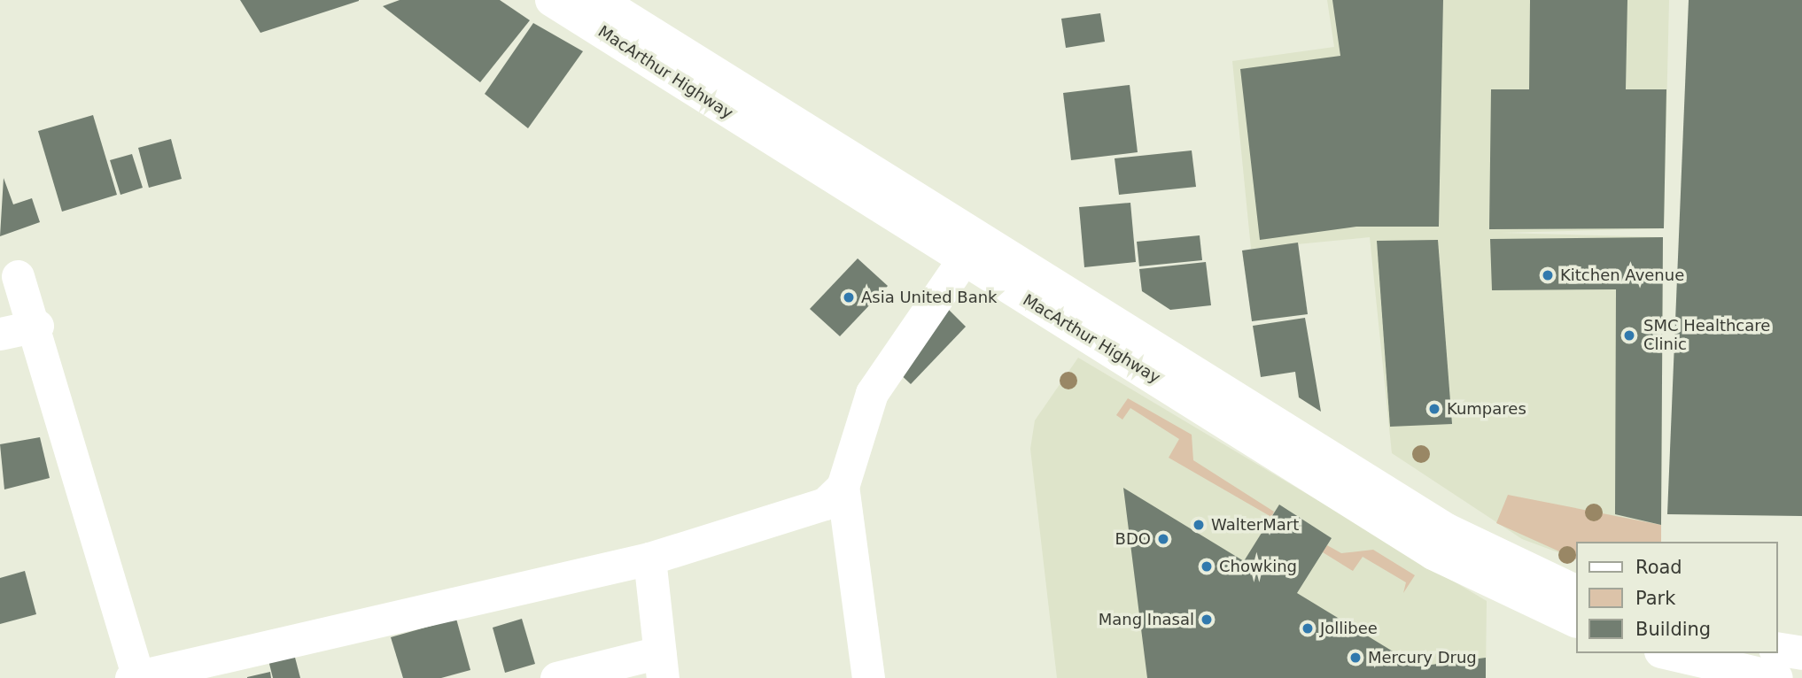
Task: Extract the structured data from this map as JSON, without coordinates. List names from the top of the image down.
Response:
{
  "streets": {
    "highway": ["MacArthur Highway"]
  },
  "places": [
    "Kitchen Avenue",
    "Asia United Bank",
    "SMC Healthcare Clinic",
    "Kumpares",
    "WalterMart",
    "BDO",
    "Chowking",
    "Mang Inasal",
    "Jollibee",
    "Mercury Drug"
  ],
  "legend": ["Road", "Park", "Building"]
}
